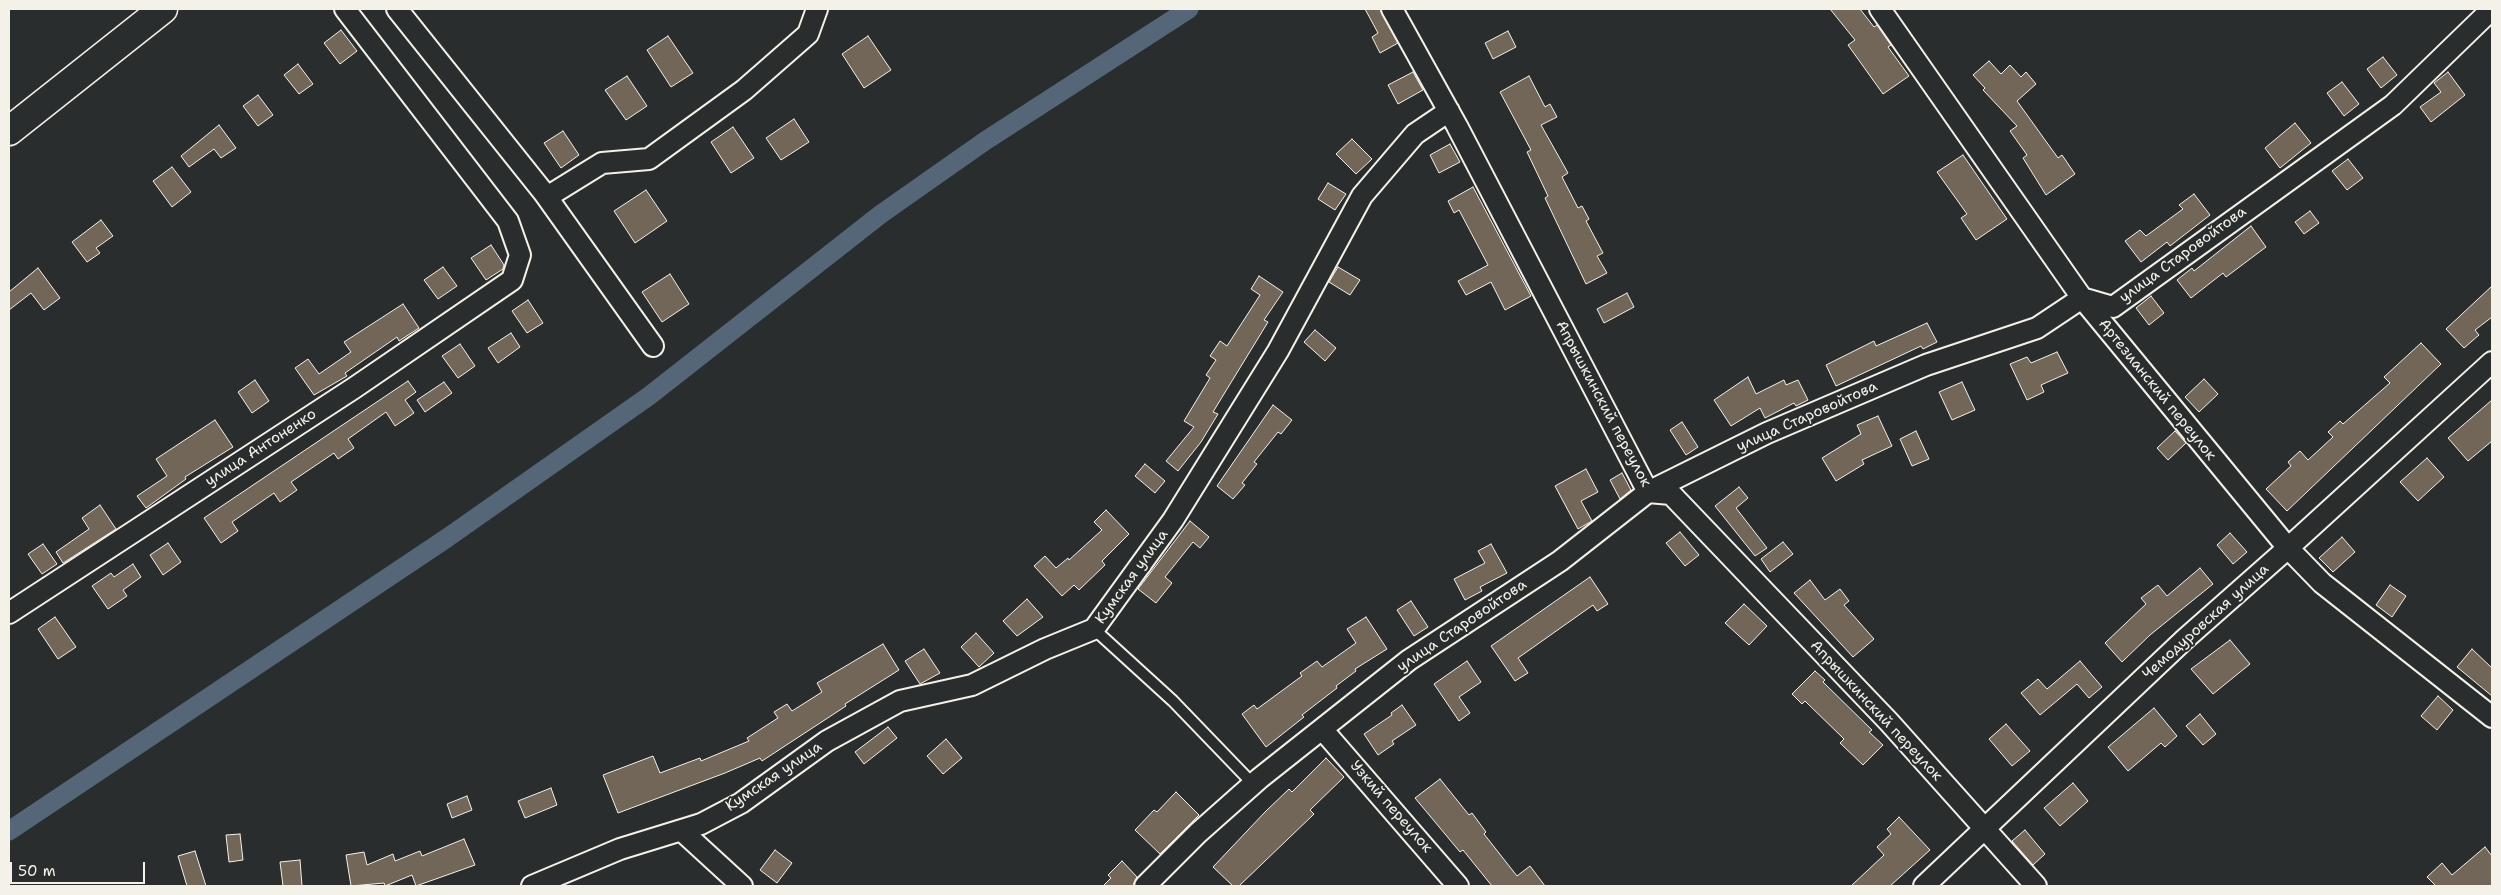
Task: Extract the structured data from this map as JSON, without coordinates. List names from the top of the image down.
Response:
{
  "streets": {
    "street": [
      "улица Старовойтова",
      "Артезианский переулок",
      "Апрышкинский переулок",
      "улица Антоненко",
      "Кумская улица",
      "Чемодуровская улица",
      "Узкий переулок"
    ]
  },
  "crossings": [
    ["улица Старовойтова", "Артезианский переулок"],
    ["улица Старовойтова", "Апрышкинский переулок"],
    ["улица Старовойтова", "Узкий переулок"],
    ["Артезианский переулок", "Чемодуровская улица"],
    ["Апрышкинский переулок", "Кумская улица"],
    ["Апрышкинский переулок", "Чемодуровская улица"]
  ],
  "scale_bar": "50 m"
}
